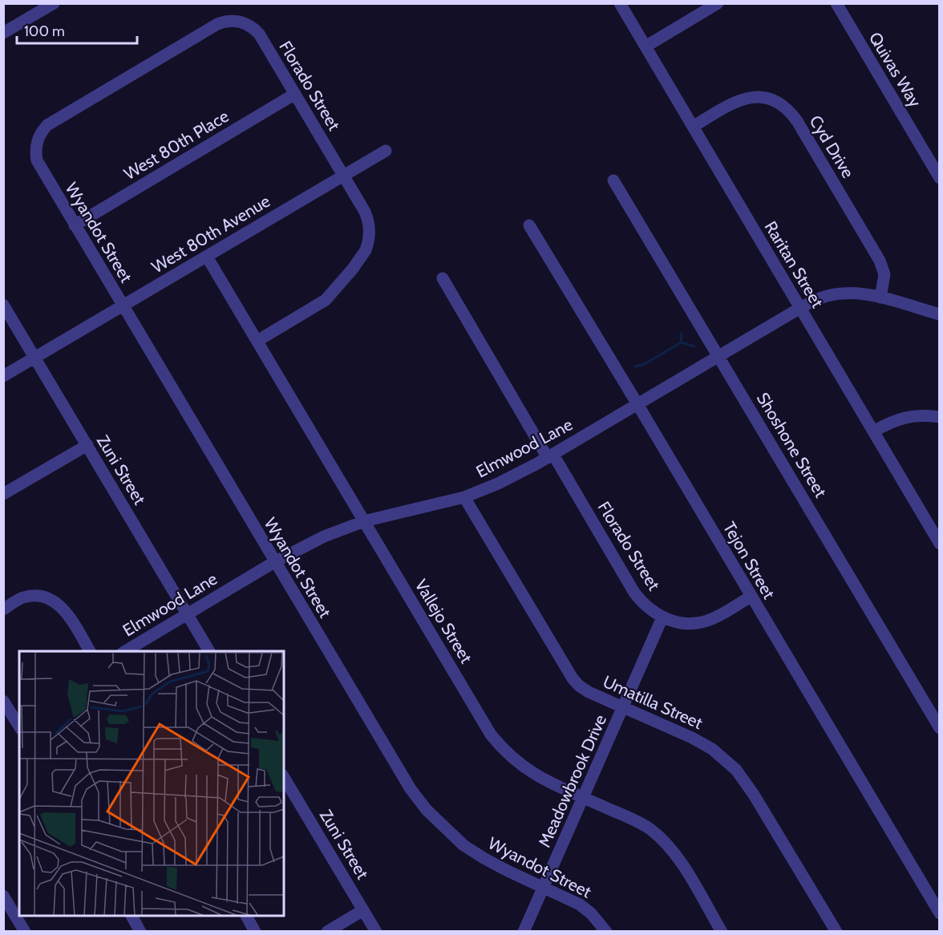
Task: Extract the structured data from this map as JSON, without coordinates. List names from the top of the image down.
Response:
{
  "streets": {
    "street": [
      "Quivas Way",
      "Florado Street",
      "West 80th Place",
      "Cyd Drive",
      "Wyandot Street",
      "West 80th Avenue",
      "Raritan Street",
      "Shoshone Street",
      "Elmwood Lane",
      "Zuni Street",
      "Tejon Street",
      "Vallejo Street",
      "Umatilla Street",
      "Meadowbrook Drive"
    ]
  },
  "crossings": [
    ["Florado Street", "West 80th Place"],
    ["Florado Street", "Wyandot Street"],
    ["Florado Street", "West 80th Avenue"],
    ["Florado Street", "Elmwood Lane"],
    ["Florado Street", "Tejon Street"],
    ["Florado Street", "Vallejo Street"],
    ["Florado Street", "Meadowbrook Drive"],
    ["West 80th Place", "Wyandot Street"],
    ["Cyd Drive", "Raritan Street"],
    ["Cyd Drive", "Elmwood Lane"],
    ["Wyandot Street", "West 80th Avenue"],
    ["Wyandot Street", "Elmwood Lane"],
    ["Wyandot Street", "Meadowbrook Drive"],
    ["West 80th Avenue", "Zuni Street"],
    ["West 80th Avenue", "Vallejo Street"],
    ["Raritan Street", "Elmwood Lane"],
    ["Shoshone Street", "Elmwood Lane"],
    ["Elmwood Lane", "Zuni Street"],
    ["Elmwood Lane", "Tejon Street"],
    ["Elmwood Lane", "Vallejo Street"],
    ["Elmwood Lane", "Umatilla Street"],
    ["Vallejo Street", "Meadowbrook Drive"],
    ["Umatilla Street", "Meadowbrook Drive"]
  ],
  "scale_bar": "100 m"
}
